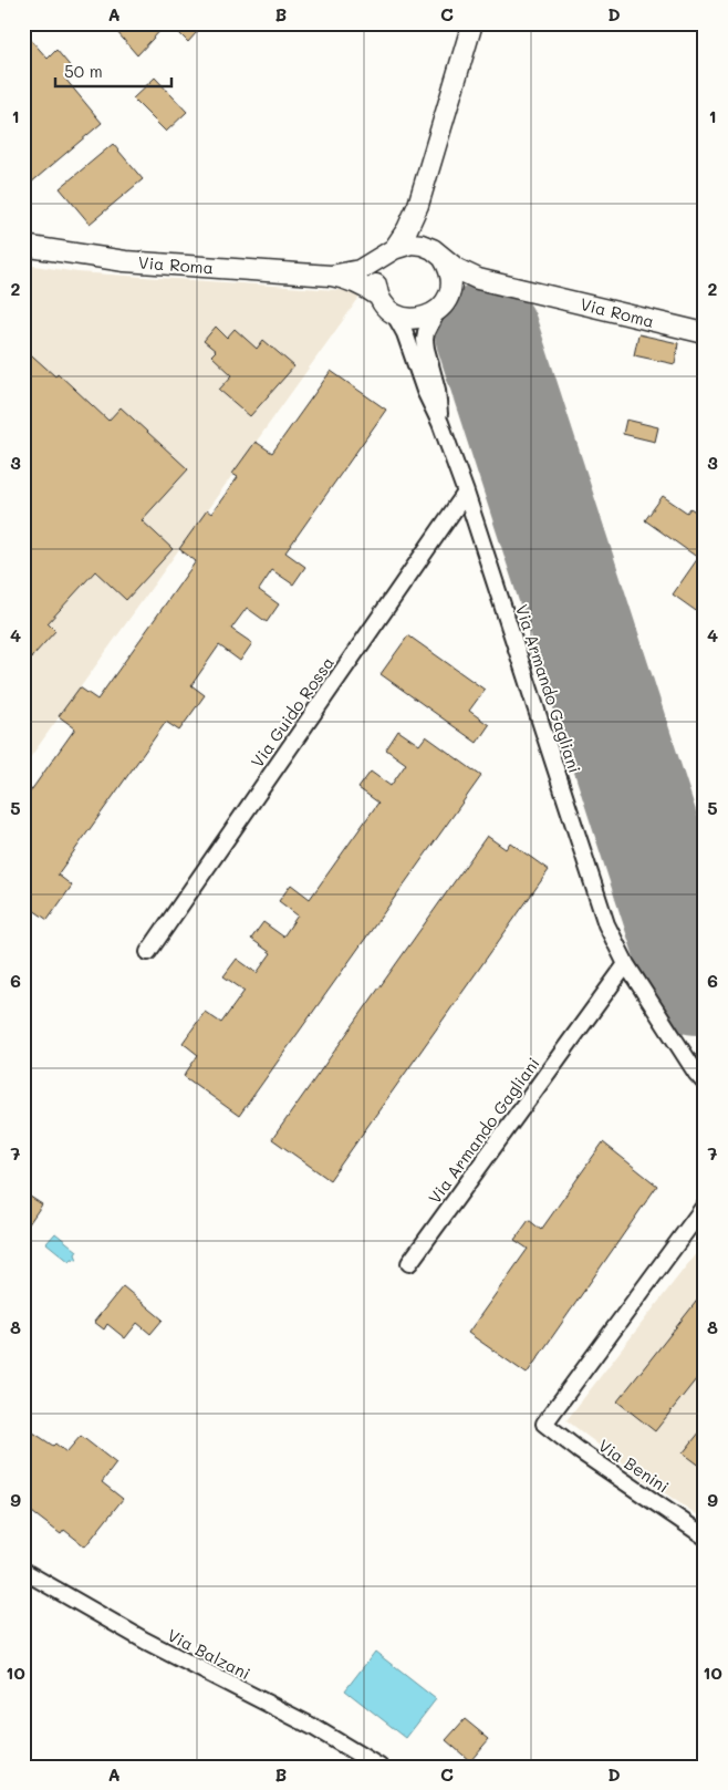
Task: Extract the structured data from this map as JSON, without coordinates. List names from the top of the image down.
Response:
{
  "streets": {
    "street": [
      "Via Roma",
      "Via Armando Gagliani",
      "Via Guido Rossa",
      "Via Benini",
      "Via Balzani"
    ]
  },
  "crossings": [
    ["Via Roma", "Via Armando Gagliani"],
    ["Via Armando Gagliani", "Via Guido Rossa"]
  ],
  "scale_bar": "50 m",
  "grid": {
    "columns": [
      "A",
      "B",
      "C",
      "D"
    ],
    "rows": [
      "1",
      "2",
      "3",
      "4",
      "5",
      "6",
      "7",
      "8",
      "9",
      "10"
    ]
  }
}
